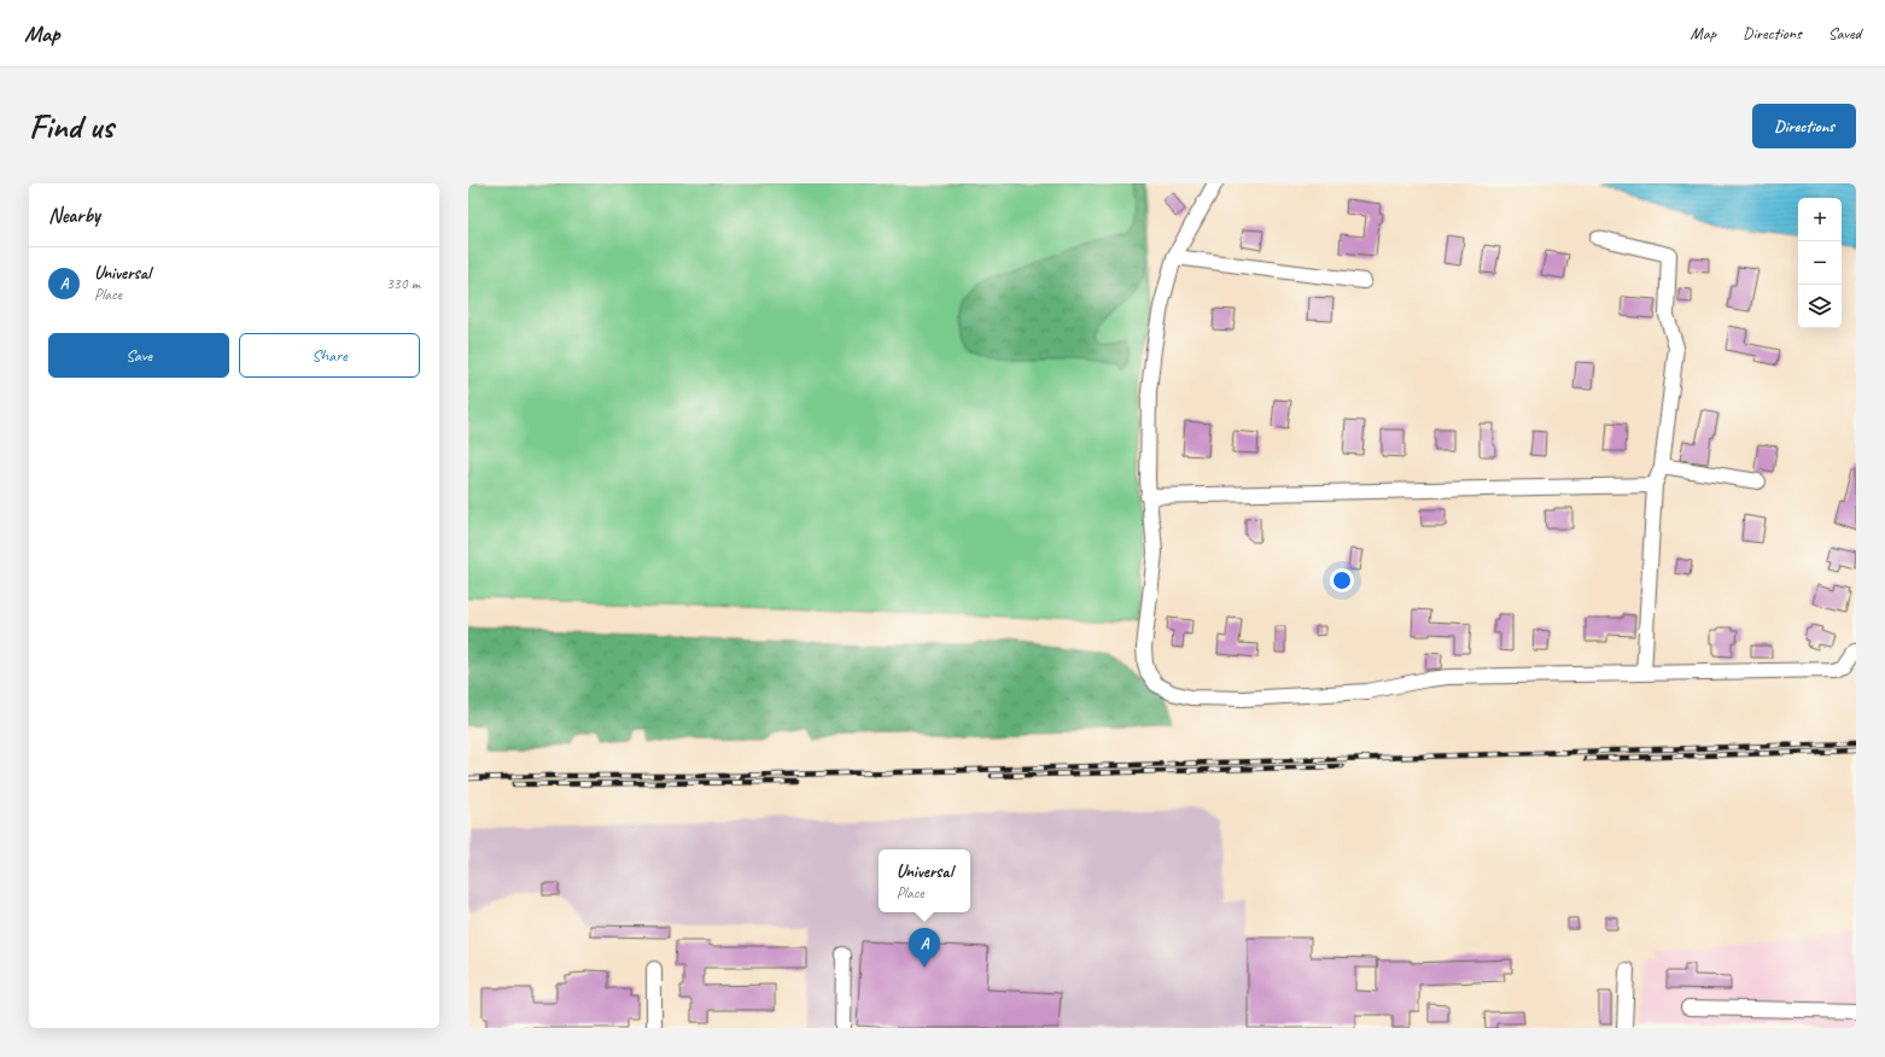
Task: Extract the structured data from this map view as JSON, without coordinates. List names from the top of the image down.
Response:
{
  "page": {
    "header": "Map",
    "nav": ["Map", "Directions", "Saved"],
    "buttons": [
      "Directions",
      ["Save", "Share"]
    ],
    "title": "Find us",
    "heading": "Nearby",
    "map_buttons": ["+", "−"],
    "list": [
      {
        "mark": "A",
        "name": "Universal",
        "note": "Place",
        "value": "330 m"
      }
    ],
    "popup": ["Universal", "Place"],
    "pins": "A"
  }
}
